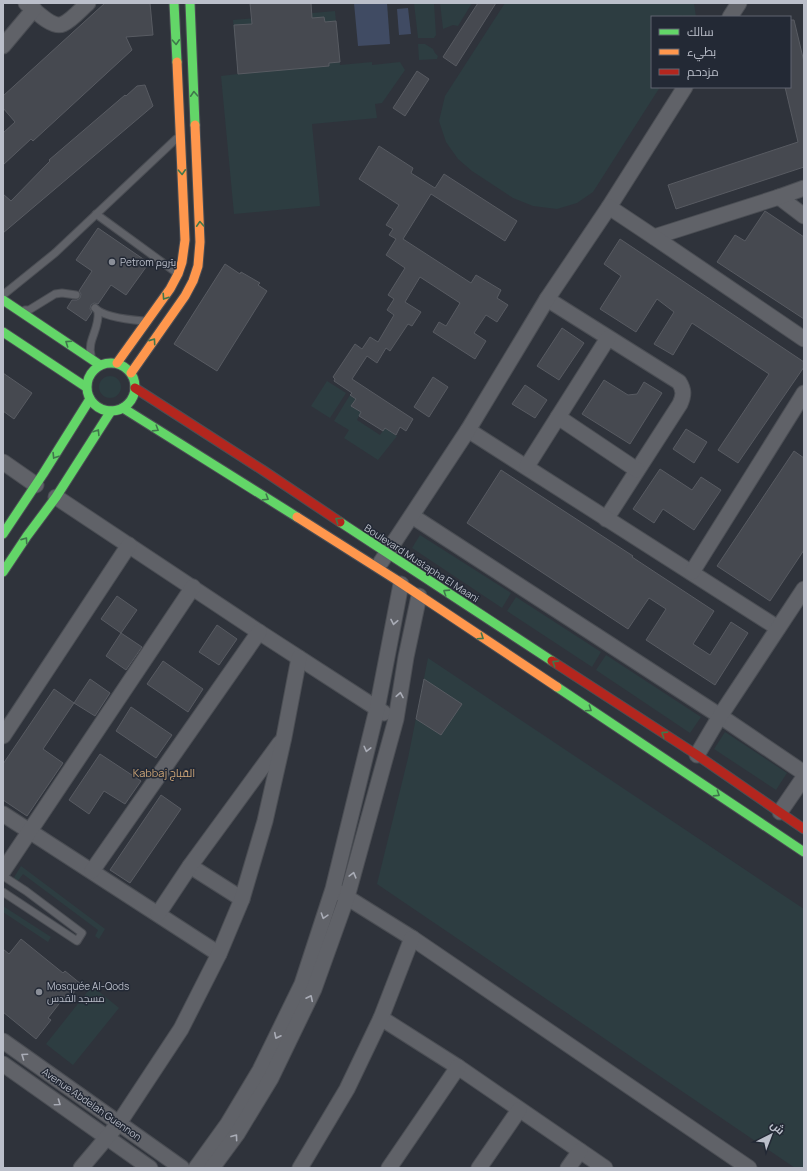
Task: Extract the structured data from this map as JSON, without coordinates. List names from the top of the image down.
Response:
{
  "streets": {
    "street": ["Boulevard Mustapha El Maani", "Avenue Abdelah Guennon"]
  },
  "districts": ["Kabbaj القباج"],
  "places": ["Petrom بتروم", "Mosquée Al-Qods مسجد القدس"],
  "legend": ["سالك", "بطيء", "مزدحم"],
  "north": "top right"
}
